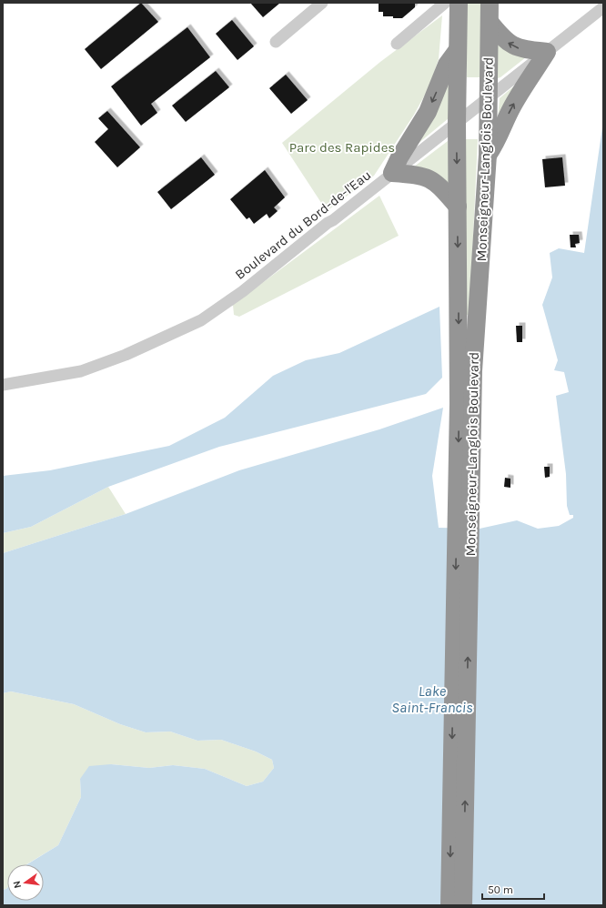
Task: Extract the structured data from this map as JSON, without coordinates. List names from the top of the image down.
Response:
{
  "streets": {
    "highway": ["Monseigneur-Langlois Boulevard"],
    "street": ["Boulevard du Bord-de-l'Eau"]
  },
  "crossings": [
    ["Monseigneur-Langlois Boulevard", "Boulevard du Bord-de-l'Eau"]
  ],
  "water": ["Lake Saint-Francis"],
  "parks": ["Parc des Rapides"],
  "scale_bar": "50 m",
  "north": "left"
}
